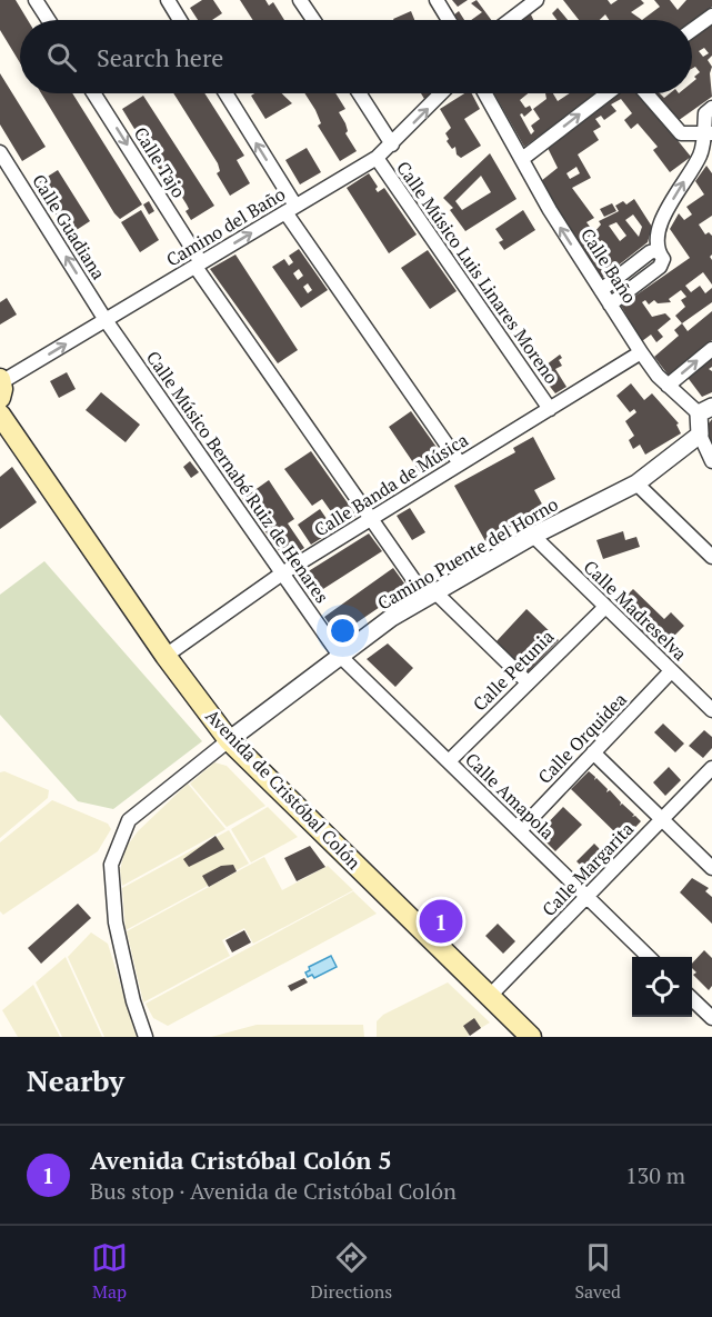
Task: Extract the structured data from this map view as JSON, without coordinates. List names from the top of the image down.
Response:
{
  "streets": {
    "main road": ["Avenida de Cristóbal Colón"],
    "street": [
      "Calle Tajo",
      "Calle Guadiana",
      "Camino del Baño",
      "Calle Baño",
      "Calle Músico Luis Linares Moreno",
      "Calle Músico Bernabé Ruiz de Henares",
      "Calle Banda de Música",
      "Camino Puente del Horno",
      "Calle Madreselva",
      "Calle Petunia",
      "Calle Orquidea",
      "Calle Amapola",
      "Calle Margarita"
    ]
  },
  "crossings": [
    ["Calle Tajo", "Camino del Baño"],
    ["Calle Tajo", "Calle Banda de Música"],
    ["Calle Tajo", "Camino Puente del Horno"],
    ["Calle Tajo", "Calle Petunia"],
    ["Calle Guadiana", "Camino del Baño"],
    ["Calle Guadiana", "Calle Músico Bernabé Ruiz de Henares"],
    ["Camino del Baño", "Calle Músico Luis Linares Moreno"],
    ["Camino del Baño", "Calle Músico Bernabé Ruiz de Henares"],
    ["Calle Baño", "Calle Banda de Música"],
    ["Calle Baño", "Camino Puente del Horno"],
    ["Calle Músico Luis Linares Moreno", "Calle Banda de Música"],
    ["Calle Músico Bernabé Ruiz de Henares", "Calle Banda de Música"],
    ["Calle Músico Bernabé Ruiz de Henares", "Camino Puente del Horno"],
    ["Calle Músico Bernabé Ruiz de Henares", "Calle Amapola"],
    ["Calle Banda de Música", "Avenida de Cristóbal Colón"],
    ["Camino Puente del Horno", "Calle Madreselva"],
    ["Camino Puente del Horno", "Avenida de Cristóbal Colón"],
    ["Camino Puente del Horno", "Calle Amapola"],
    ["Calle Madreselva", "Calle Petunia"],
    ["Calle Madreselva", "Calle Orquidea"],
    ["Calle Petunia", "Calle Amapola"],
    ["Calle Orquidea", "Calle Amapola"],
    ["Avenida de Cristóbal Colón", "Calle Margarita"],
    ["Calle Amapola", "Calle Margarita"]
  ],
  "one_way": ["Calle Guadiana", "Camino del Baño"],
  "page": {
    "search": "Search here",
    "pins": "1",
    "heading": "Nearby",
    "list": [
      {
        "mark": "1",
        "name": "Avenida Cristóbal Colón 5",
        "note": "Bus stop · Avenida de Cristóbal Colón",
        "value": "130 m"
      }
    ],
    "nav": ["Map", "Directions", "Saved"]
  }
}
